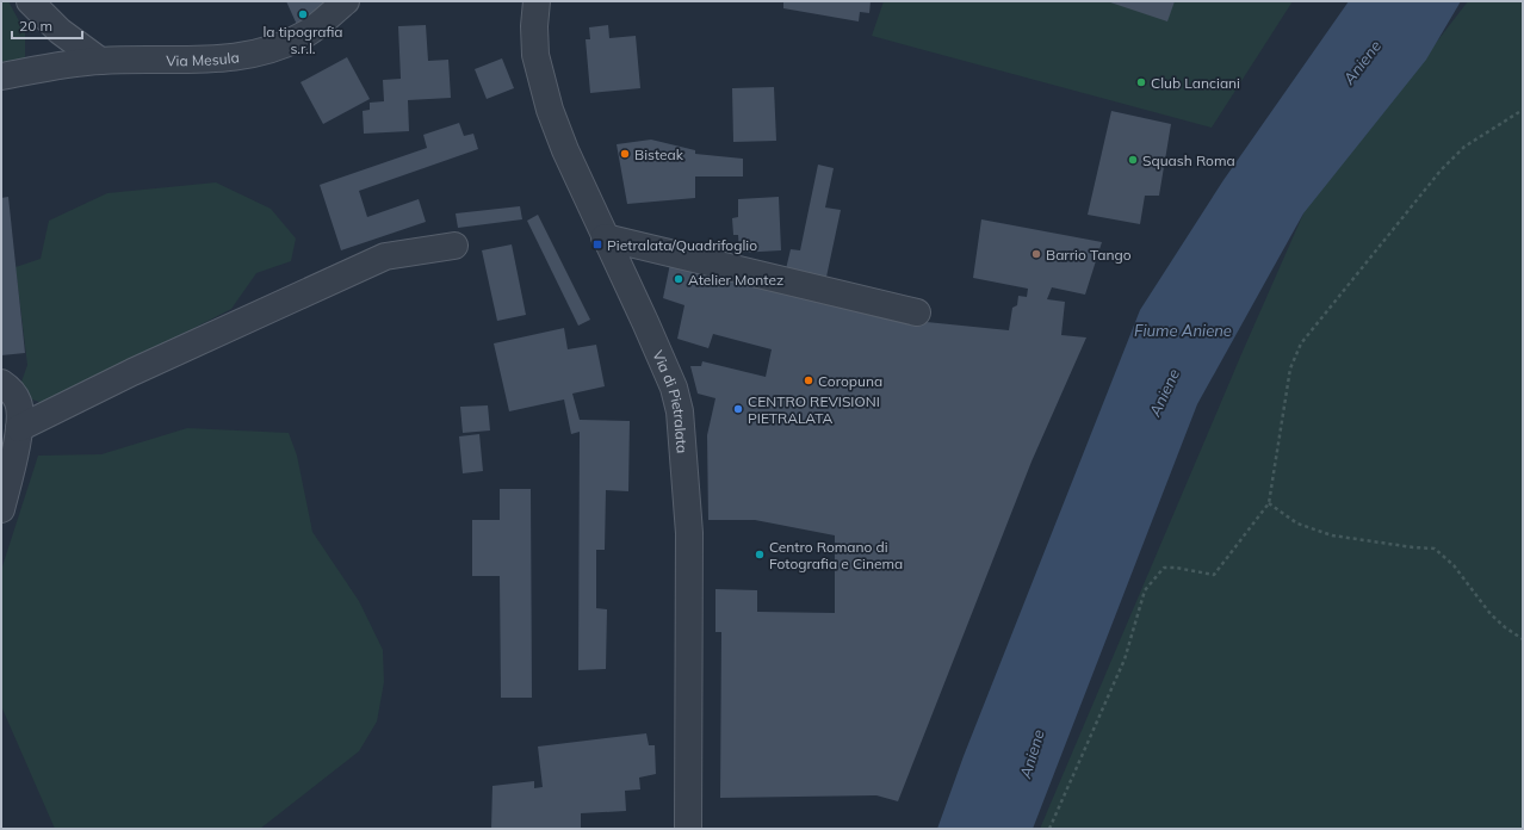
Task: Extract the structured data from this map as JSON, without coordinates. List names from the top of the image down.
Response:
{
  "streets": {
    "street": ["Via Mesula", "Via di Pietralata"]
  },
  "water": ["Aniene", "Fiume Aniene"],
  "places": {
    "other": [
      "la tipografia s.r.l.",
      "Club Lanciani",
      "Bisteak",
      "Squash Roma",
      "Barrio Tango",
      "Atelier Montez",
      "Coropuna",
      "CENTRO REVISIONI PIETRALATA",
      "Centro Romano di Fotografia e Cinema"
    ],
    "transit": ["Pietralata/Quadrifoglio"]
  },
  "scale_bar": "20 m"
}
